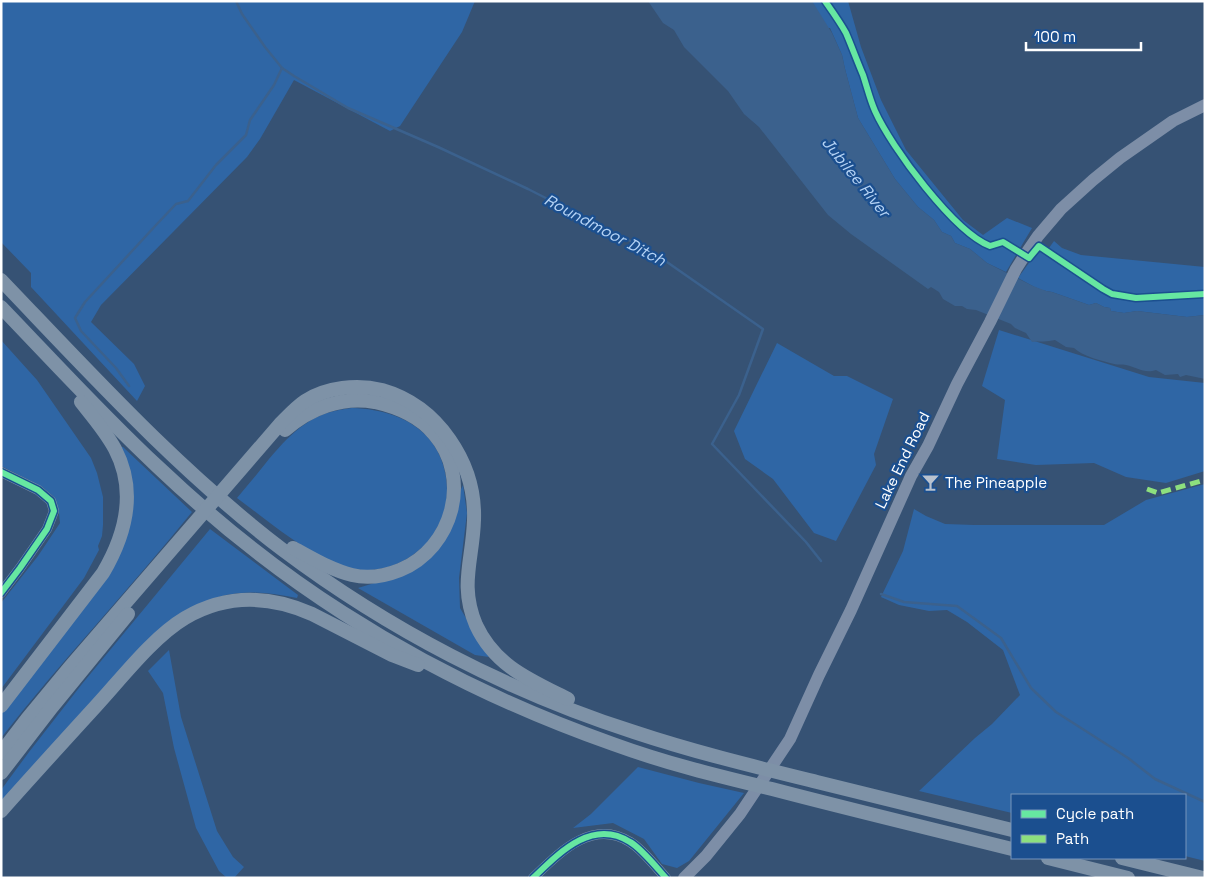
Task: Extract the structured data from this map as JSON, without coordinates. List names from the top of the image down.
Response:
{
  "streets": {
    "main road": ["Lake End Road"]
  },
  "water": ["Jubilee River", "Roundmoor Ditch"],
  "places": {
    "bar": ["The Pineapple"]
  },
  "legend": ["Cycle path", "Path"],
  "scale_bar": "100 m"
}
